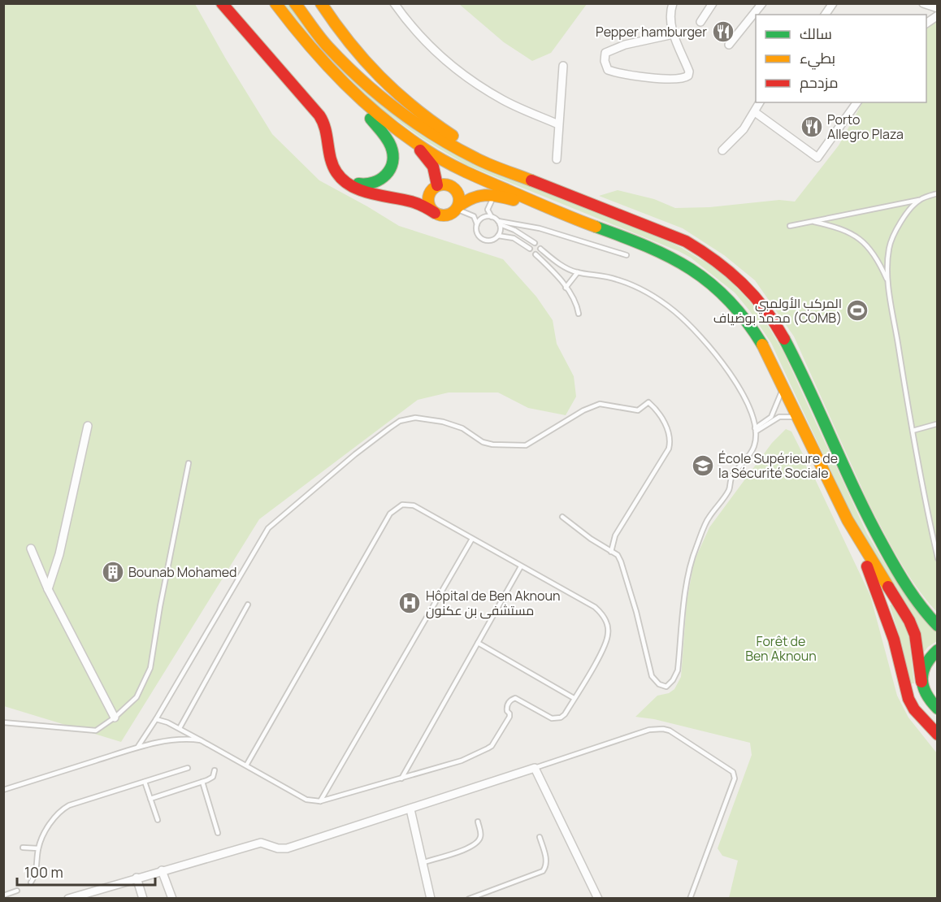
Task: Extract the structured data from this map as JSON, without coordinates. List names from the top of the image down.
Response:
{
  "parks": ["Forêt de Ben Aknoun"],
  "places": {
    "restaurant": ["Pepper hamburger", "Porto Allegro Plaza"],
    "sports": ["المركب الأولمبي محمد بوضياف (COMB)"],
    "school or university": ["École Supérieure de la Sécurité Sociale"],
    "building": ["Bounab Mohamed"],
    "hospital": ["Hôpital de Ben Aknoun مستشفى بن عكنون"]
  },
  "legend": ["سالك", "بطيء", "مزدحم"],
  "scale_bar": "100 m"
}
